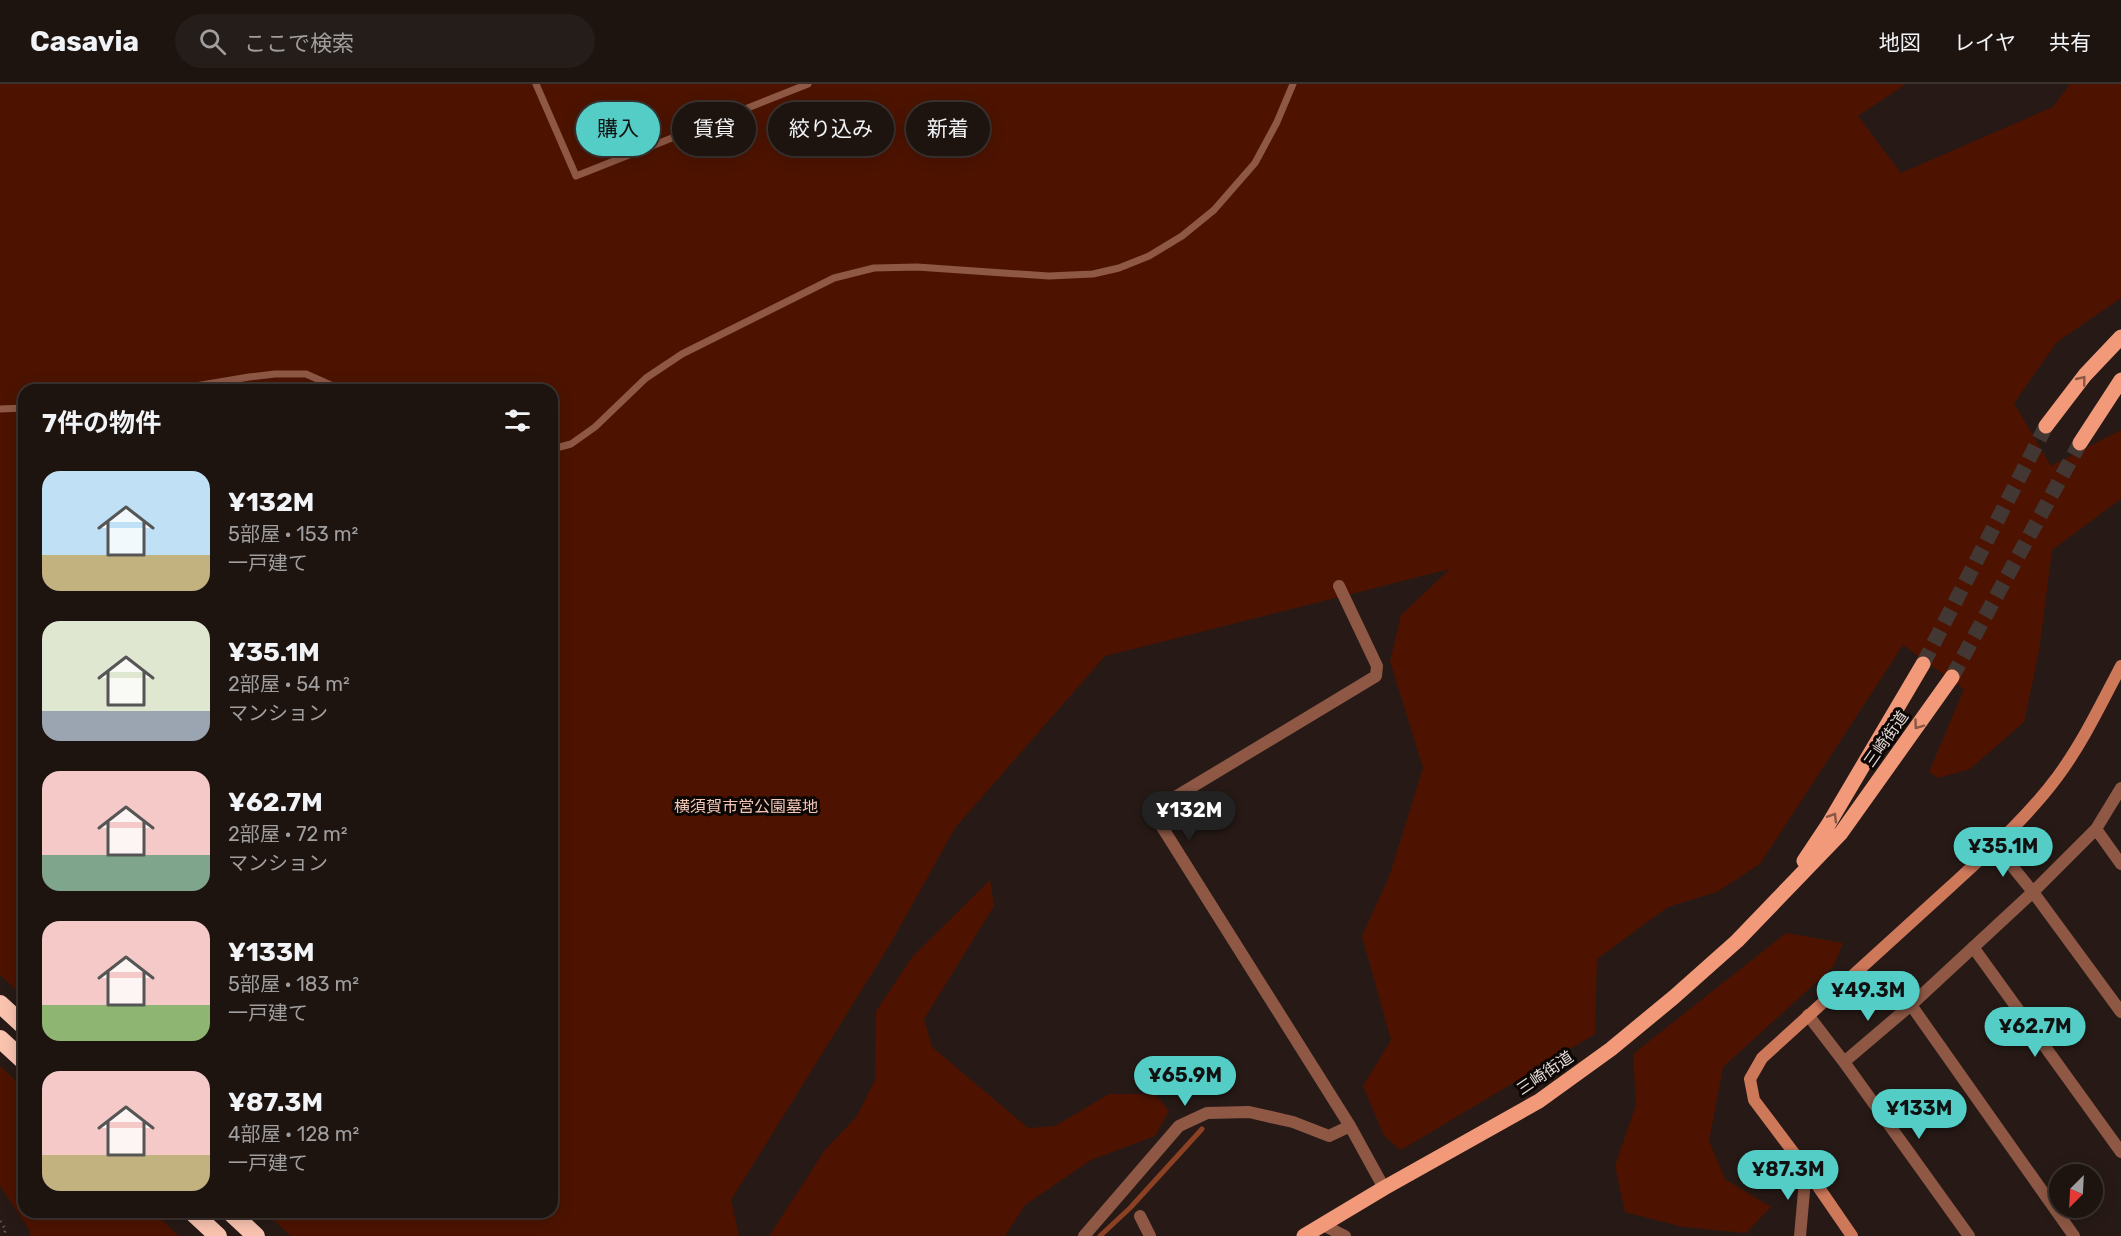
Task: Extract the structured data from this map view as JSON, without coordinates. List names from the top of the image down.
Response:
{
  "streets": {
    "main road": ["三崎街道"]
  },
  "parks": ["横須賀市営公園墓地"],
  "north": "bottom left",
  "page": {
    "header": "Casavia",
    "search": "ここで検索",
    "nav": ["地図", "レイヤ", "共有"],
    "chip": [
      "購入",
      "賃貸",
      "絞り込み",
      "新着"
    ],
    "heading": "7件の物件",
    "list": [
      {
        "name": "¥132M",
        "note": "5部屋 · 153 m² · 一戸建て"
      },
      {
        "name": "¥35.1M",
        "note": "2部屋 · 54 m² · マンション"
      },
      {
        "name": "¥62.7M",
        "note": "2部屋 · 72 m² · マンション"
      },
      {
        "name": "¥133M",
        "note": "5部屋 · 183 m² · 一戸建て"
      },
      {
        "name": "¥87.3M",
        "note": "4部屋 · 128 m² · 一戸建て"
      }
    ],
    "price": [
      "¥132M",
      "¥35.1M",
      "¥49.3M",
      "¥62.7M",
      "¥65.9M",
      "¥133M",
      "¥87.3M"
    ]
  }
}
